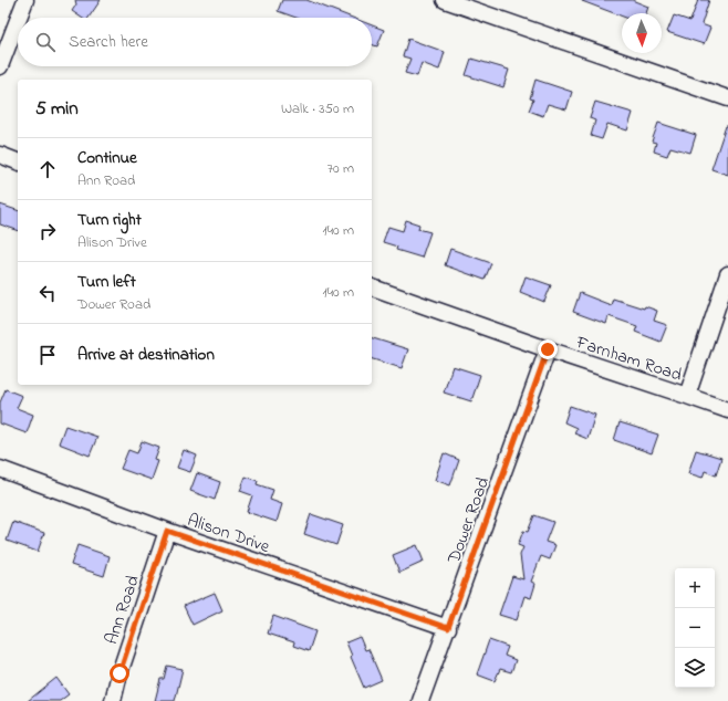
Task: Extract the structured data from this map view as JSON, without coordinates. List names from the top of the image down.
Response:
{
  "streets": {
    "street": [
      "Farnham Road",
      "Dower Road",
      "Alison Drive",
      "Ann Road"
    ]
  },
  "crossings": [
    ["Farnham Road", "Dower Road"],
    ["Dower Road", "Alison Drive"],
    ["Alison Drive", "Ann Road"]
  ],
  "north": "bottom",
  "page": {
    "search": "Search here",
    "heading": ["5 min", "Walk · 350 m"],
    "list": [
      ["Continue", "Ann Road", "70 m"],
      ["Turn right", "Alison Drive", "140 m"],
      ["Turn left", "Dower Road", "140 m"],
      "Arrive at destination"
    ],
    "map_buttons": ["+", "−"]
  }
}
